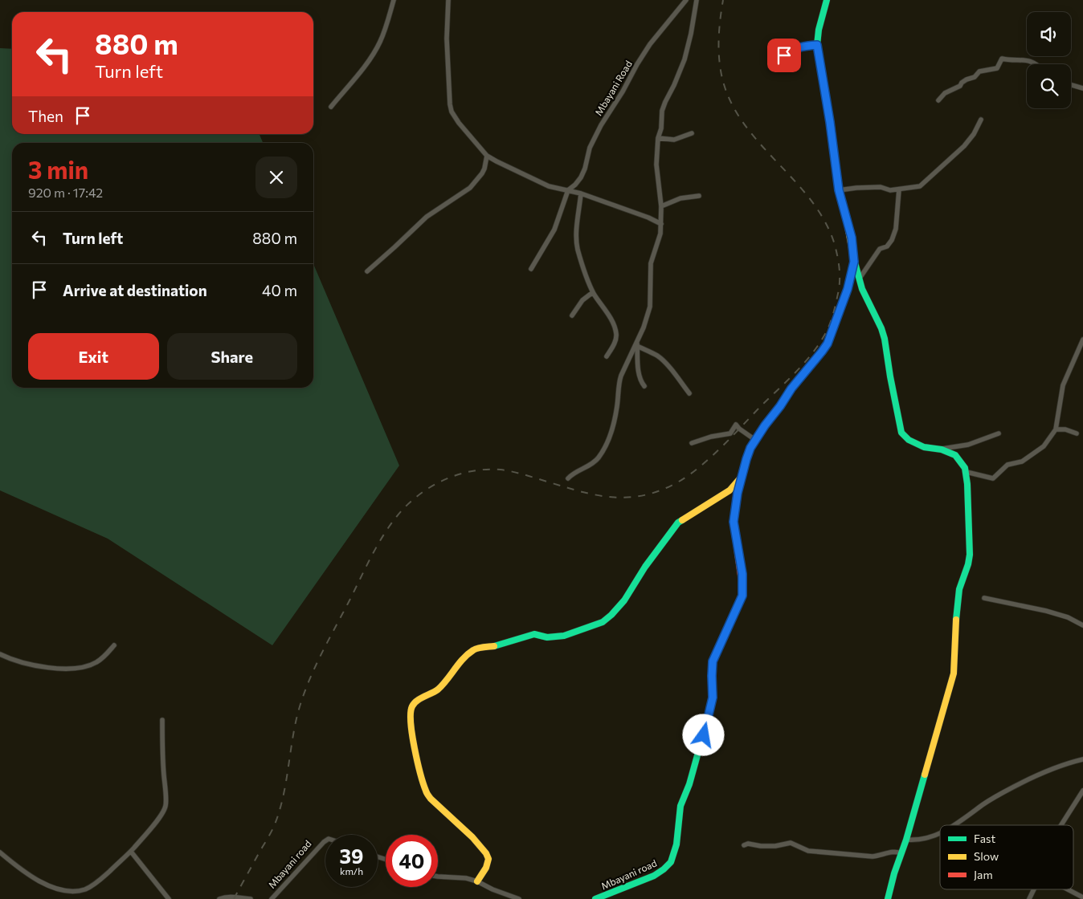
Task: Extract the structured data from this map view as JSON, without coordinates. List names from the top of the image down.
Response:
{
  "streets": {
    "street": ["Mbayani Road", "Mbayani road"]
  },
  "legend": ["Fast", "Slow", "Jam"],
  "page": {
    "turn": ["880 m", "Turn left"],
    "then": "Then",
    "heading": ["3 min", "920 m · 17:42"],
    "list": [
      {
        "name": "Turn left",
        "value": "880 m"
      },
      {
        "name": "Arrive at destination",
        "value": "40 m"
      }
    ],
    "buttons": ["Exit", "Share"],
    "speed": "39 km/h",
    "limit": "40"
  }
}
